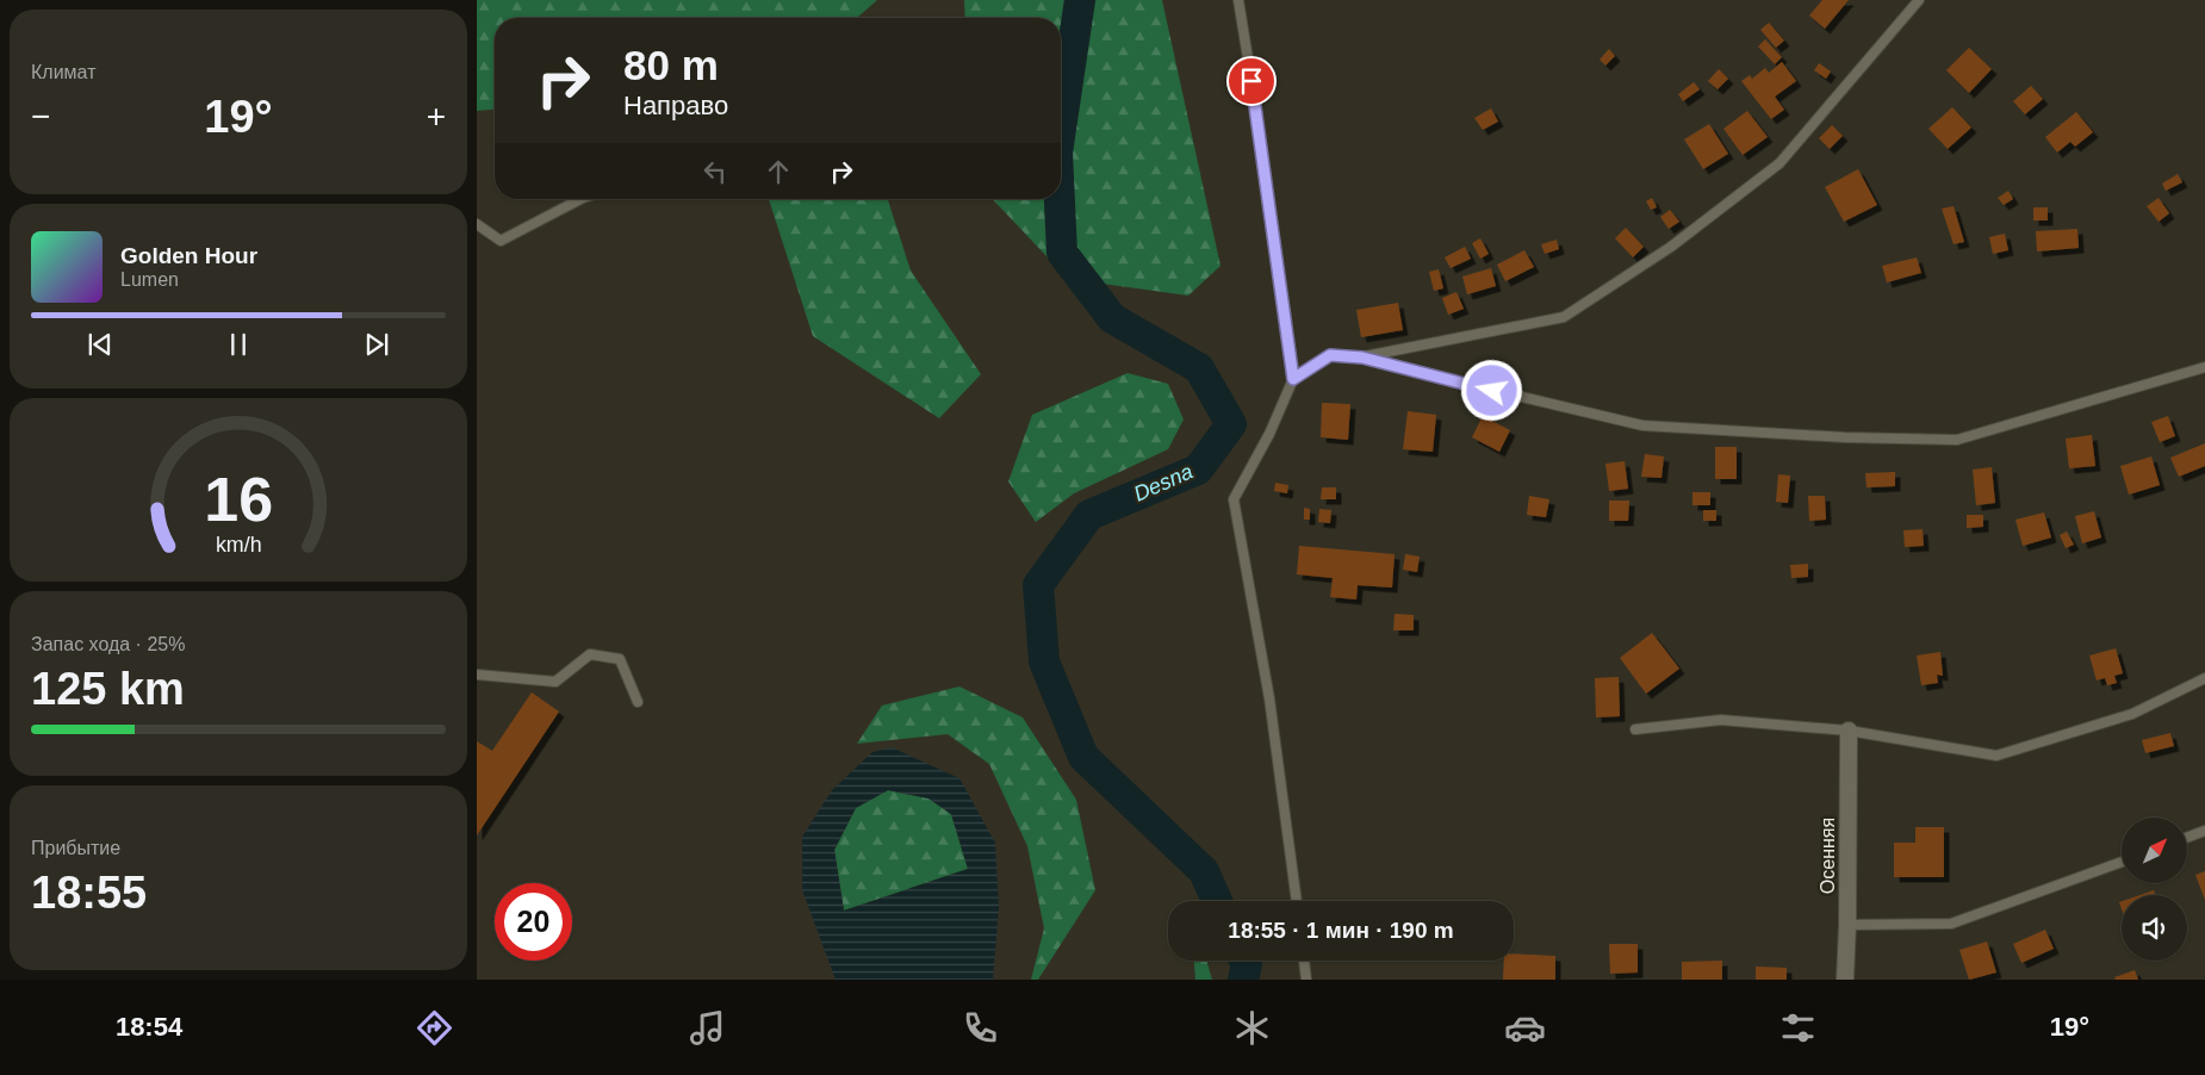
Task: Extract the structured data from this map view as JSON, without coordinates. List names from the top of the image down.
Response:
{
  "streets": {
    "street": ["Осенняя"]
  },
  "water": ["Desna"],
  "north": "top right",
  "page": {
    "tile": [
      "Климат",
      ["Запас хода · 25%", "125 km"],
      ["Прибытие", "18:55"]
    ],
    "turn": ["80 m", "Направо"],
    "heat": ["−", "19°", "+"],
    "song": ["Golden Hour", "Lumen"],
    "limit": "20",
    "trip": "18:55 · 1 мин · 190 m",
    "tabs": ["18:54", "19°"],
    "gauge": ["16", "km/h"]
  }
}
